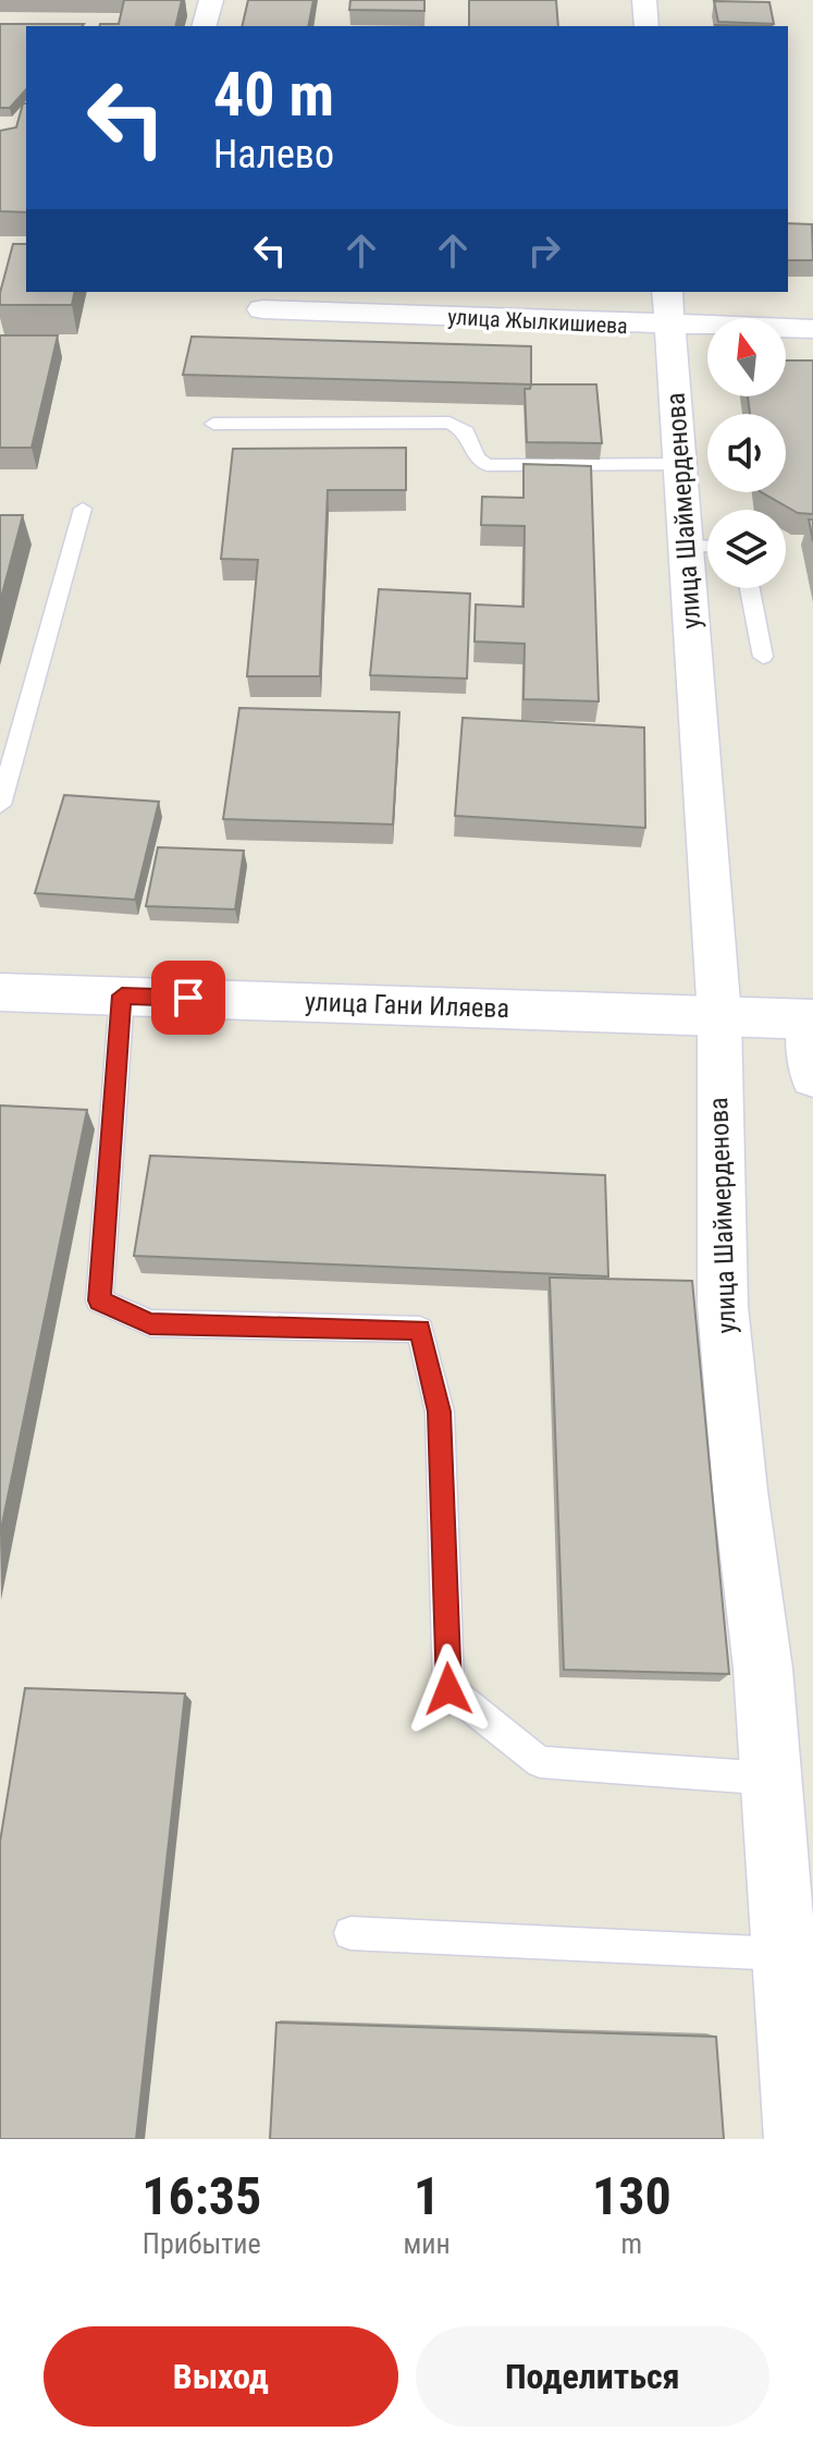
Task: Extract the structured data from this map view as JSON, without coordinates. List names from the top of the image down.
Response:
{
  "streets": {
    "street": ["улица Жылкишиева", "улица Шаймерденова", "улица Гани Иляева"]
  },
  "crossings": [
    ["улица Жылкишиева", "улица Шаймерденова"],
    ["улица Шаймерденова", "улица Гани Иляева"]
  ],
  "north": "top",
  "page": {
    "turn": ["40 m", "Налево"],
    "eta": [
      "16:35",
      "Прибытие",
      "1",
      "мин",
      "130",
      "m"
    ],
    "buttons": ["Выход", "Поделиться"]
  }
}
